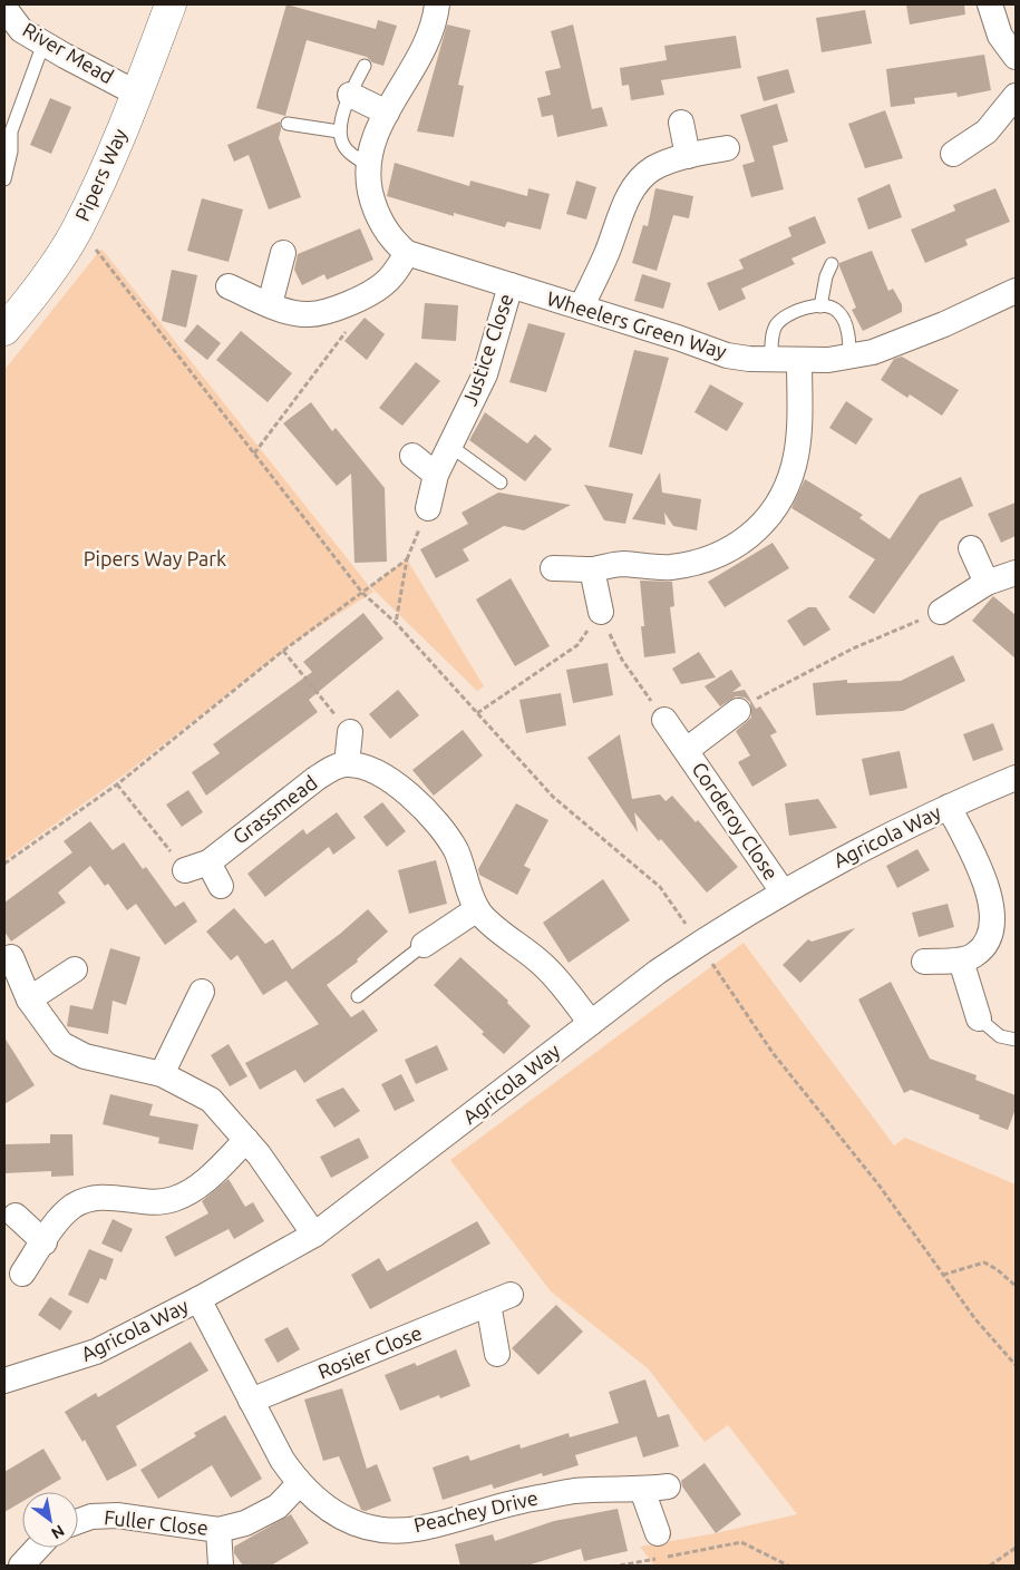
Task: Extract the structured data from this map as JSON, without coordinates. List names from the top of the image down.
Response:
{
  "streets": {
    "street": [
      "River Mead",
      "Pipers Way",
      "Wheelers Green Way",
      "Justice Close",
      "Grassmead",
      "Corderoy Close",
      "Agricola Way",
      "Rosier Close",
      "Peachey Drive",
      "Fuller Close"
    ]
  },
  "crossings": [
    ["River Mead", "Pipers Way"],
    ["Wheelers Green Way", "Justice Close"],
    ["Corderoy Close", "Agricola Way"],
    ["Agricola Way", "Peachey Drive"],
    ["Rosier Close", "Peachey Drive"],
    ["Peachey Drive", "Fuller Close"]
  ],
  "parks": ["Pipers Way Park"],
  "north": "bottom right"
}
